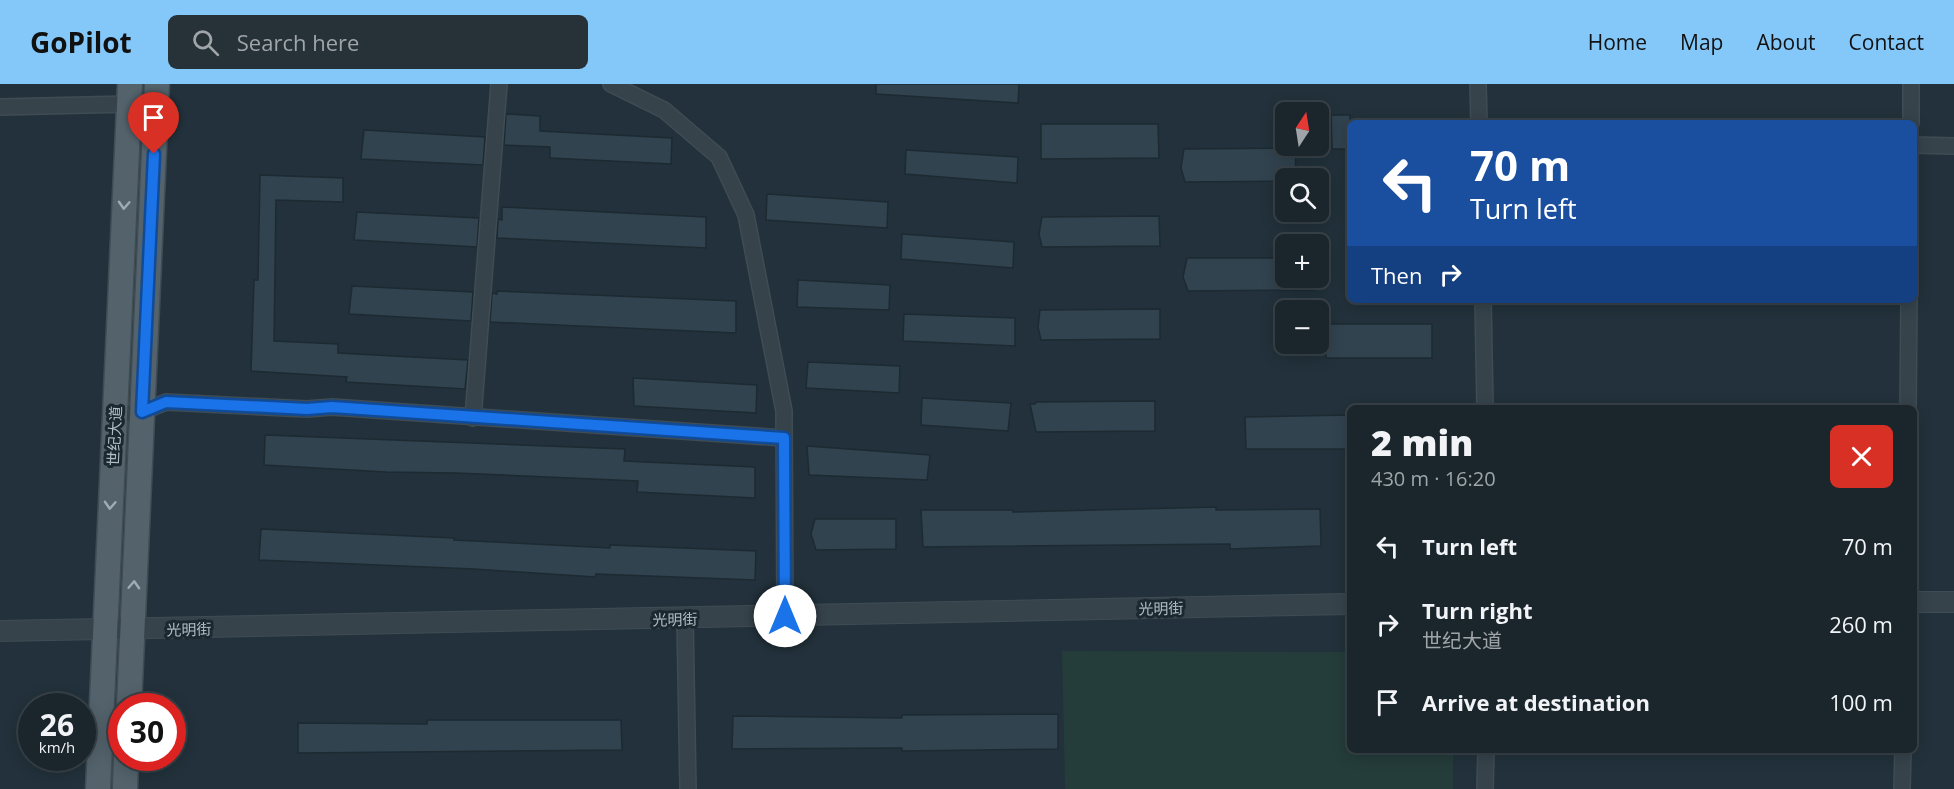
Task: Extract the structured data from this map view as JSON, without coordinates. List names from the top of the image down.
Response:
{
  "streets": {
    "main road": ["世纪大道"],
    "street": ["光明街"]
  },
  "crossings": [
    ["世纪大道", "光明街"]
  ],
  "north": "top",
  "page": {
    "header": "GoPilot",
    "search": "Search here",
    "nav": [
      "Home",
      "Map",
      "About",
      "Contact"
    ],
    "map_buttons": ["+", "−"],
    "turn": ["70 m", "Turn left"],
    "then": "Then",
    "heading": ["2 min", "430 m · 16:20"],
    "list": [
      {
        "name": "Turn left",
        "value": "70 m"
      },
      {
        "name": "Turn right",
        "note": "世纪大道",
        "value": "260 m"
      },
      {
        "name": "Arrive at destination",
        "value": "100 m"
      }
    ],
    "speed": "26 km/h",
    "limit": "30"
  }
}
